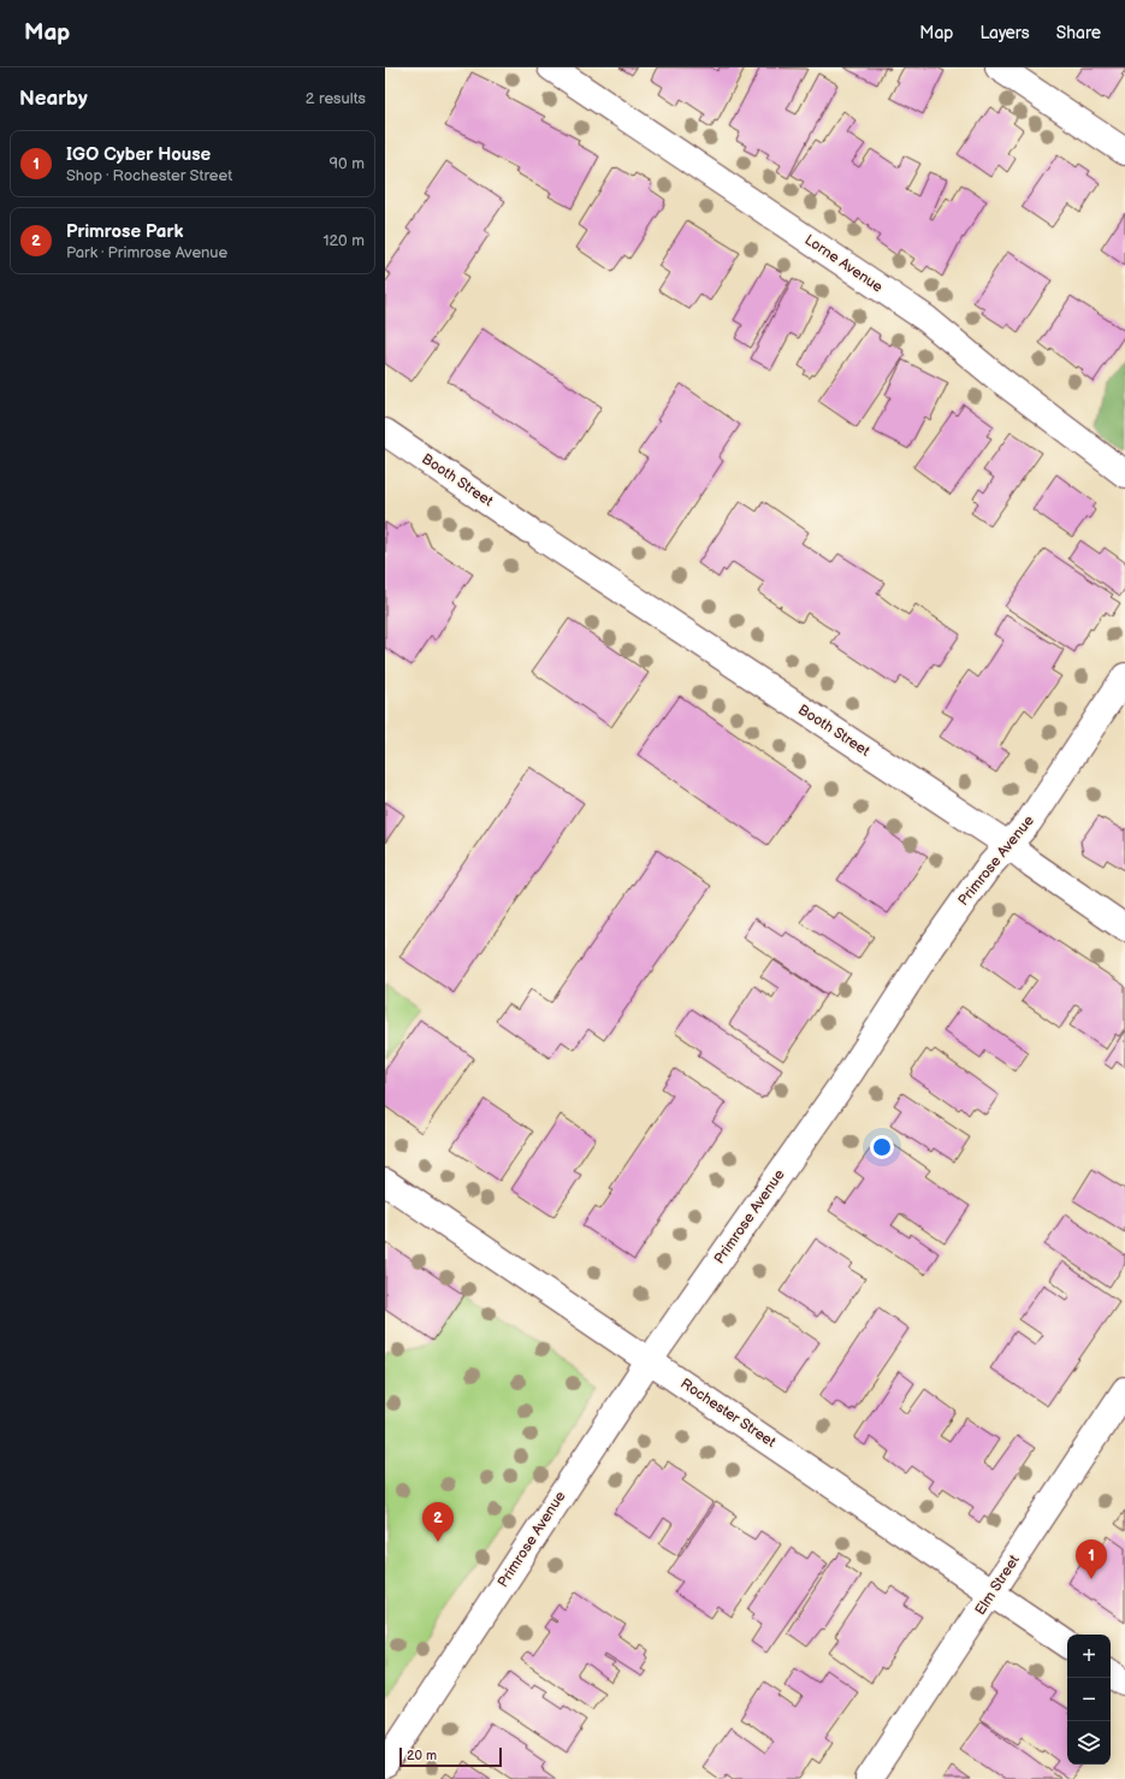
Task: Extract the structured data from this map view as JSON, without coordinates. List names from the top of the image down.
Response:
{
  "streets": {
    "street": [
      "Lorne Avenue",
      "Booth Street",
      "Primrose Avenue",
      "Rochester Street",
      "Elm Street"
    ]
  },
  "crossings": [
    ["Booth Street", "Primrose Avenue"],
    ["Primrose Avenue", "Rochester Street"],
    ["Rochester Street", "Elm Street"]
  ],
  "scale_bar": "20 m",
  "page": {
    "header": "Map",
    "nav": ["Map", "Layers", "Share"],
    "heading": ["Nearby", "2 results"],
    "list": [
      {
        "mark": "1",
        "name": "IGO Cyber House",
        "note": "Shop · Rochester Street",
        "value": "90 m"
      },
      {
        "mark": "2",
        "name": "Primrose Park",
        "note": "Park · Primrose Avenue",
        "value": "120 m"
      }
    ],
    "pins": ["2", "1"],
    "map_buttons": ["+", "−"],
    "scale": "20 m"
  }
}
